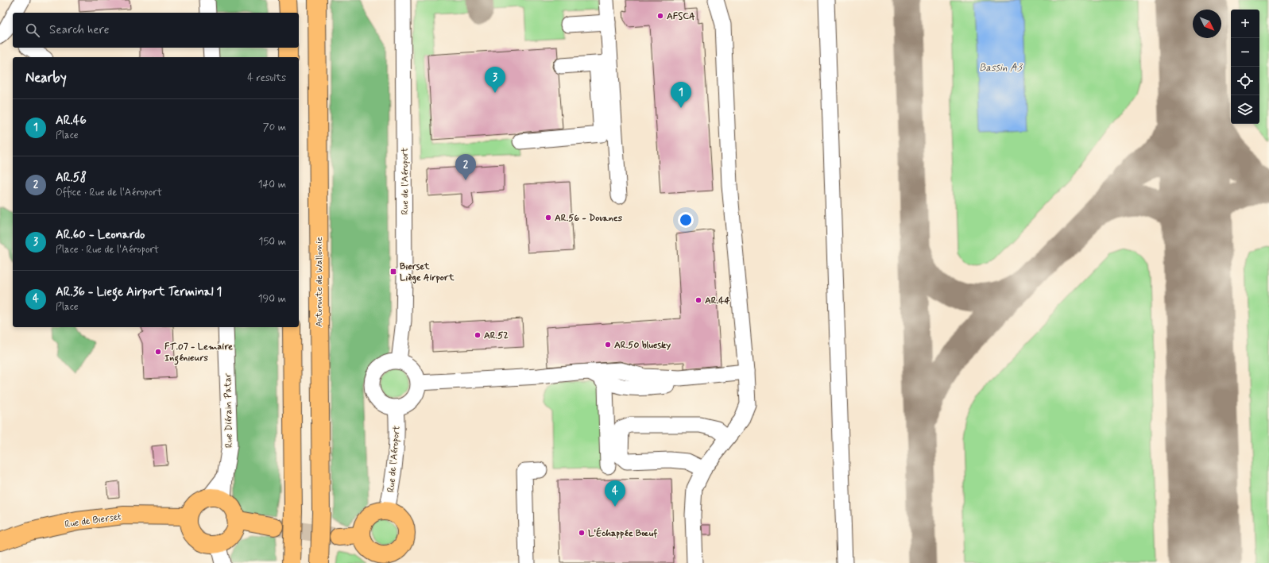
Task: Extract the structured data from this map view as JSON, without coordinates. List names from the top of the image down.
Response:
{
  "streets": {
    "main road": ["Autoroute de Wallonie", "Rue de Bierset"],
    "street": ["Rue de l'Aéroport", "Rue Diérain Patar"]
  },
  "crossings": [
    ["Rue Diérain Patar", "Rue de Bierset"]
  ],
  "water": ["Bassin A3"],
  "places": {
    "other": [
      "AFSCA",
      "AR.56 - Douanes",
      "AR.44",
      "AR.52",
      "AR.50 bluesky",
      "FT.07 - Lemaire Ingénieurs",
      "L'Échappée Bœuf"
    ],
    "transit": ["Bierset Liège Airport"]
  },
  "north": "bottom right",
  "page": {
    "map_buttons": ["+", "−"],
    "search": "Search here",
    "heading": ["Nearby", "4 results"],
    "pins": [
      "3",
      "1",
      "2",
      "4"
    ],
    "list": [
      {
        "mark": "1",
        "name": "AR.46",
        "note": "Place",
        "value": "70 m"
      },
      {
        "mark": "2",
        "name": "AR.58",
        "note": "Office · Rue de l'Aéroport",
        "value": "140 m"
      },
      {
        "mark": "3",
        "name": "AR.60 - Leonardo",
        "note": "Place · Rue de l'Aéroport",
        "value": "150 m"
      },
      {
        "mark": "4",
        "name": "AR.36 - Liege Airport Terminal 1",
        "note": "Place",
        "value": "190 m"
      }
    ]
  }
}
